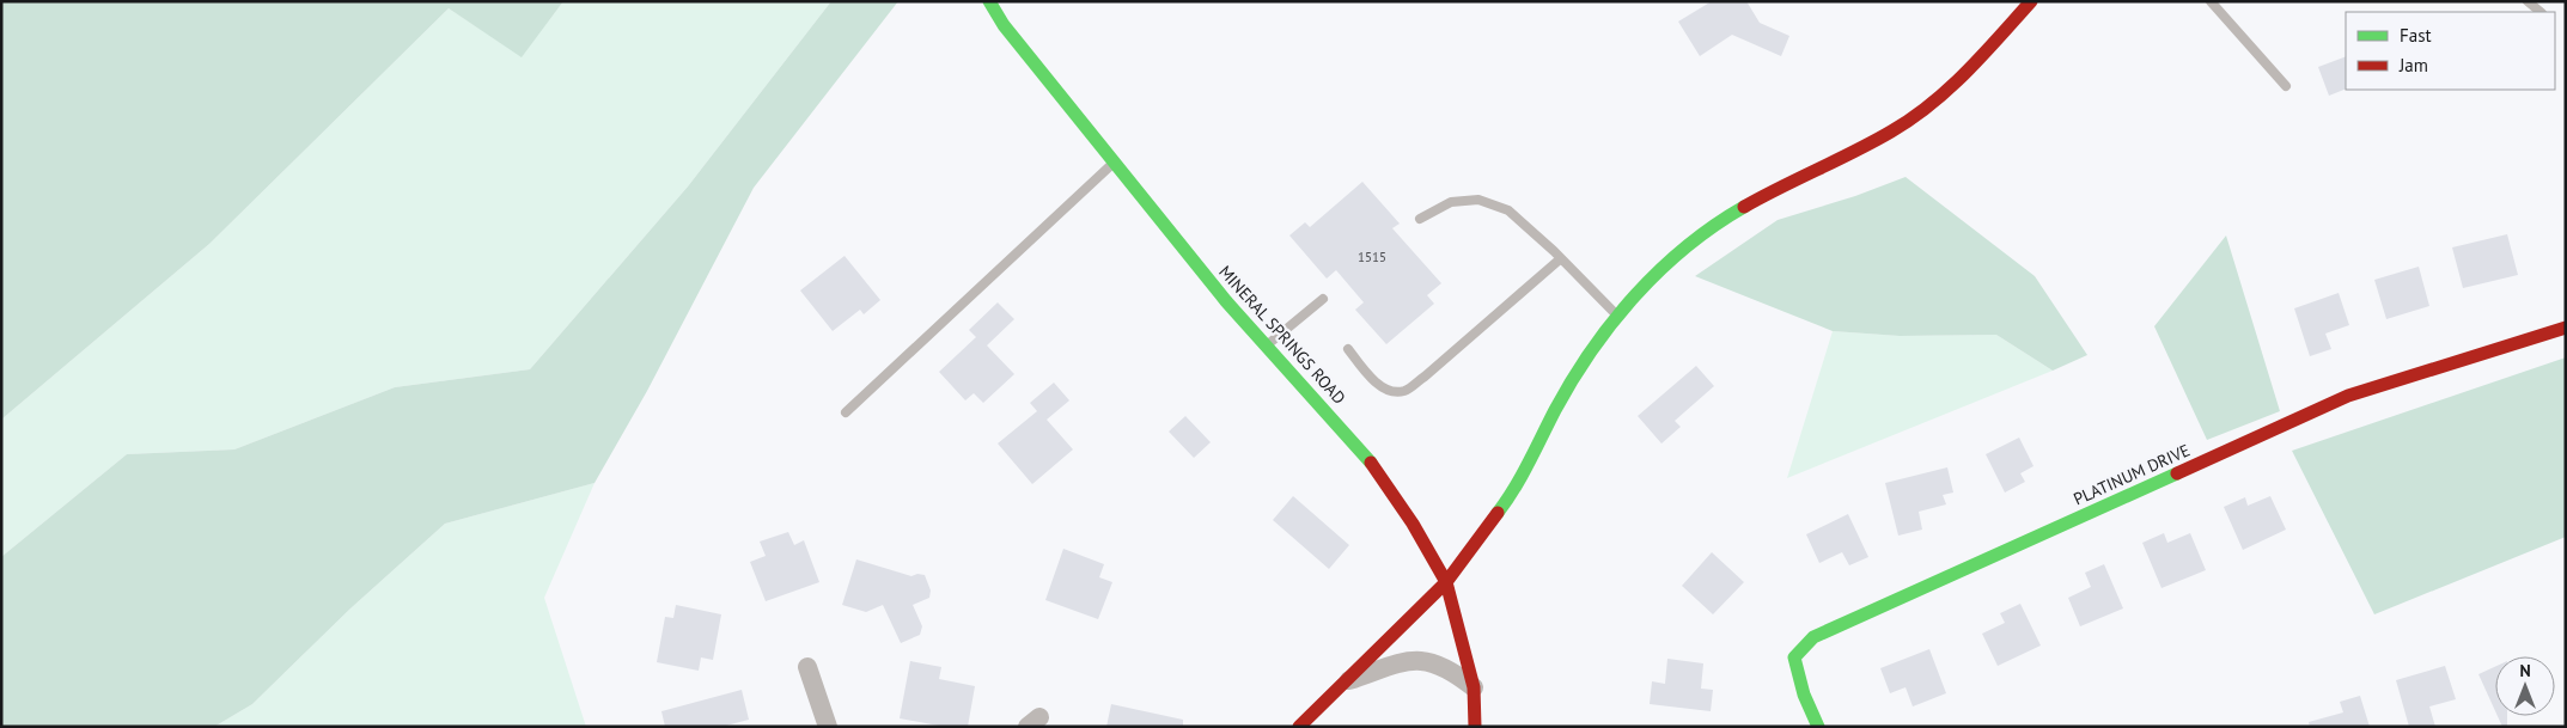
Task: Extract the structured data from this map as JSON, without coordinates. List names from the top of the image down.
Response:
{
  "streets": {
    "street": ["MINERAL SPRINGS ROAD", "PLATINUM DRIVE"]
  },
  "house_numbers": ["1515"],
  "legend": ["Fast", "Jam"],
  "north": "top"
}
